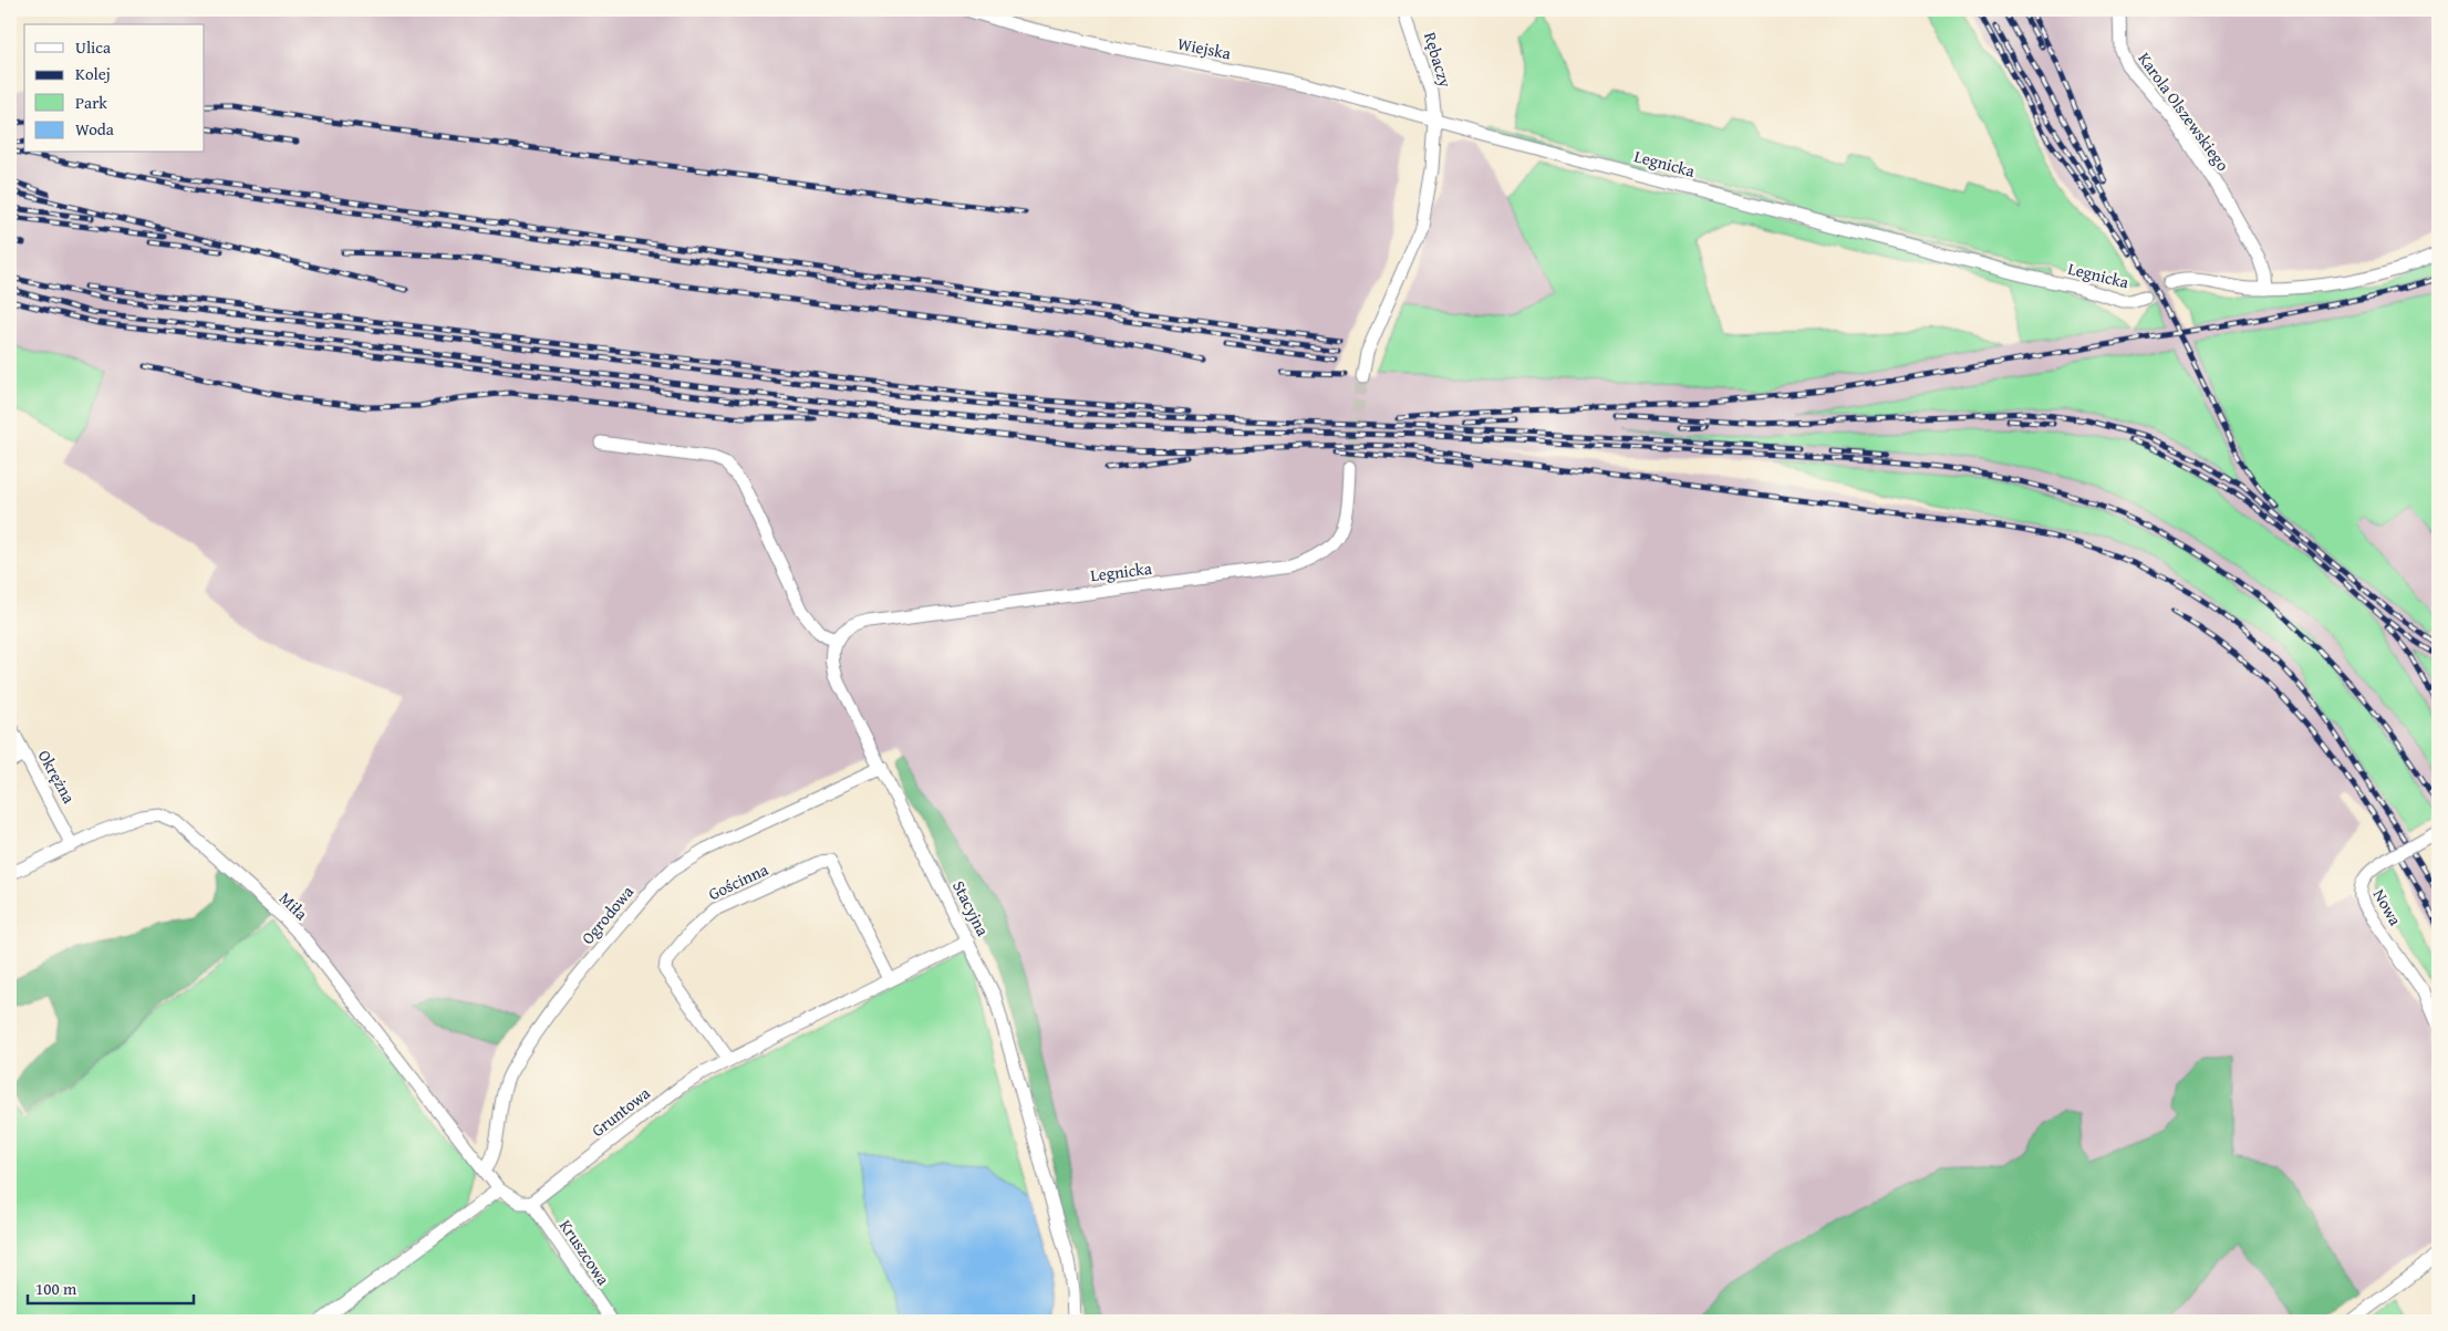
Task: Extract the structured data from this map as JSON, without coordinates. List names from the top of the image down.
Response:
{
  "streets": {
    "street": [
      "Wiejska",
      "Rębaczy",
      "Karola Olszewskiego",
      "Legnicka",
      "Okrężna",
      "Gościnna",
      "Miła",
      "Nowa",
      "Stacyjna",
      "Ogrodowa",
      "Gruntowa",
      "Kruszcowa"
    ]
  },
  "crossings": [
    ["Wiejska", "Rębaczy"],
    ["Wiejska", "Legnicka"],
    ["Rębaczy", "Legnicka"],
    ["Legnicka", "Stacyjna"],
    ["Okrężna", "Miła"],
    ["Gościnna", "Gruntowa"],
    ["Miła", "Ogrodowa"],
    ["Stacyjna", "Ogrodowa"],
    ["Stacyjna", "Gruntowa"],
    ["Gruntowa", "Kruszcowa"]
  ],
  "legend": [
    "Ulica",
    "Kolej",
    "Park",
    "Woda"
  ],
  "scale_bar": "100 m"
}
